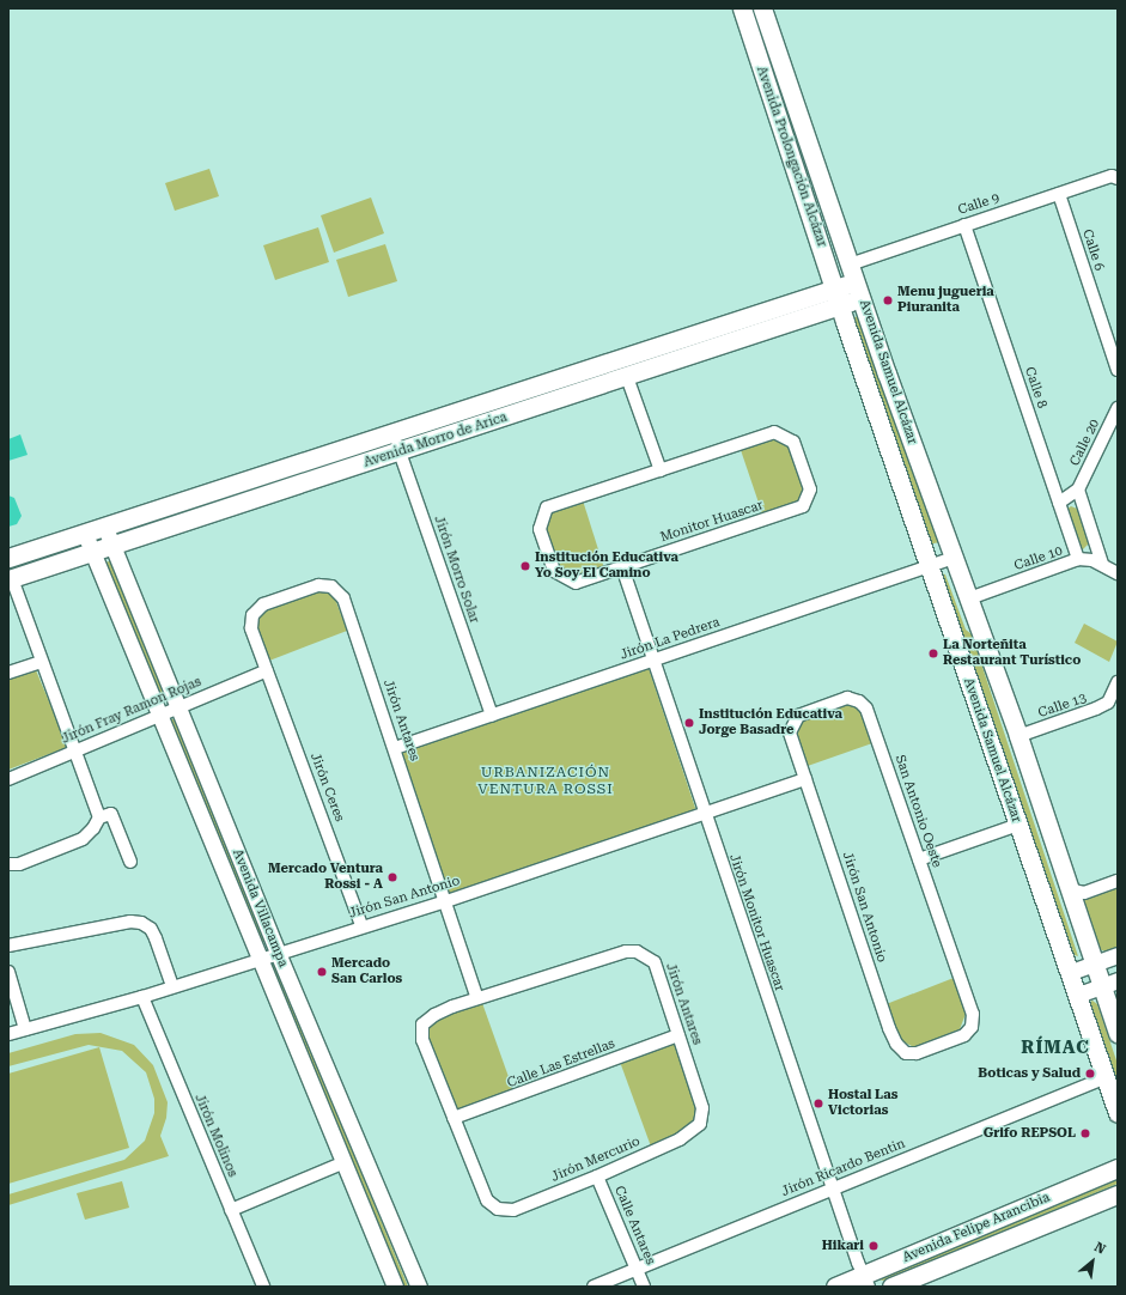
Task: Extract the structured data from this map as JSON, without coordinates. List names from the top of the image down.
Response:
{
  "streets": {
    "main road": [
      "Avenida Prolongación Alcázar",
      "Avenida Samuel Alcázar",
      "Avenida Morro de Arica",
      "Avenida Felipe Arancibia"
    ],
    "street": [
      "Calle 9",
      "Calle 6",
      "Calle 8",
      "Calle 20",
      "Monitor Huascar",
      "Calle 10",
      "Jirón Morro Solar",
      "Jirón La Pedrera",
      "Calle 13",
      "Jirón Fray Ramon Rojas",
      "Jirón Antares",
      "Jirón Ceres",
      "San Antonio Oeste",
      "Jirón San Antonio",
      "Avenida Villacampa",
      "Jirón Monitor Huascar",
      "Calle Las Estrellas",
      "Jirón Molinos",
      "Jirón Mercurio",
      "Jirón Ricardo Bentin",
      "Calle Antares"
    ]
  },
  "crossings": [
    ["Avenida Prolongación Alcázar", "Calle 9"],
    ["Avenida Prolongación Alcázar", "Avenida Samuel Alcázar"],
    ["Avenida Prolongación Alcázar", "Avenida Morro de Arica"],
    ["Calle 9", "Calle 6"],
    ["Calle 9", "Avenida Samuel Alcázar"],
    ["Calle 9", "Calle 8"],
    ["Calle 9", "Avenida Morro de Arica"],
    ["Avenida Samuel Alcázar", "Avenida Morro de Arica"],
    ["Avenida Samuel Alcázar", "Calle 10"],
    ["Avenida Samuel Alcázar", "Jirón La Pedrera"],
    ["Avenida Samuel Alcázar", "Calle 13"],
    ["Avenida Samuel Alcázar", "Jirón Ricardo Bentin"],
    ["Calle 8", "Calle 20"],
    ["Calle 8", "Calle 10"],
    ["Avenida Morro de Arica", "Jirón Morro Solar"],
    ["Avenida Morro de Arica", "Avenida Villacampa"],
    ["Monitor Huascar", "Jirón Monitor Huascar"],
    ["Jirón Morro Solar", "Jirón La Pedrera"],
    ["Jirón La Pedrera", "Jirón Antares"],
    ["Jirón La Pedrera", "Jirón Monitor Huascar"],
    ["Jirón Fray Ramon Rojas", "Jirón Antares"],
    ["Jirón Fray Ramon Rojas", "Jirón Ceres"],
    ["Jirón Fray Ramon Rojas", "Avenida Villacampa"],
    ["Jirón Antares", "Jirón Ceres"],
    ["Jirón Antares", "Jirón San Antonio"],
    ["Jirón Antares", "Calle Las Estrellas"],
    ["Jirón Antares", "Jirón Mercurio"],
    ["Jirón Ceres", "Jirón San Antonio"],
    ["San Antonio Oeste", "Jirón San Antonio"],
    ["Jirón San Antonio", "Avenida Villacampa"],
    ["Jirón San Antonio", "Jirón Monitor Huascar"],
    ["Jirón San Antonio", "Jirón Molinos"],
    ["Jirón Monitor Huascar", "Jirón Ricardo Bentin"],
    ["Jirón Monitor Huascar", "Avenida Felipe Arancibia"],
    ["Jirón Mercurio", "Calle Antares"],
    ["Jirón Ricardo Bentin", "Calle Antares"]
  ],
  "districts": ["URBANIZACIÓN VENTURA ROSSI", "RÍMAC"],
  "places": [
    "Menu jugueria Piuranita",
    "Institución Educativa Yo Soy El Camino",
    "La Norteñita Restaurant Turístico",
    "Institución Educativa Jorge Basadre",
    "Mercado Ventura Rossi - A",
    "Mercado San Carlos",
    "Boticas y Salud",
    "Hostal Las Victorias",
    "Grifo REPSOL",
    "Hikari"
  ],
  "north": "top right"
}
